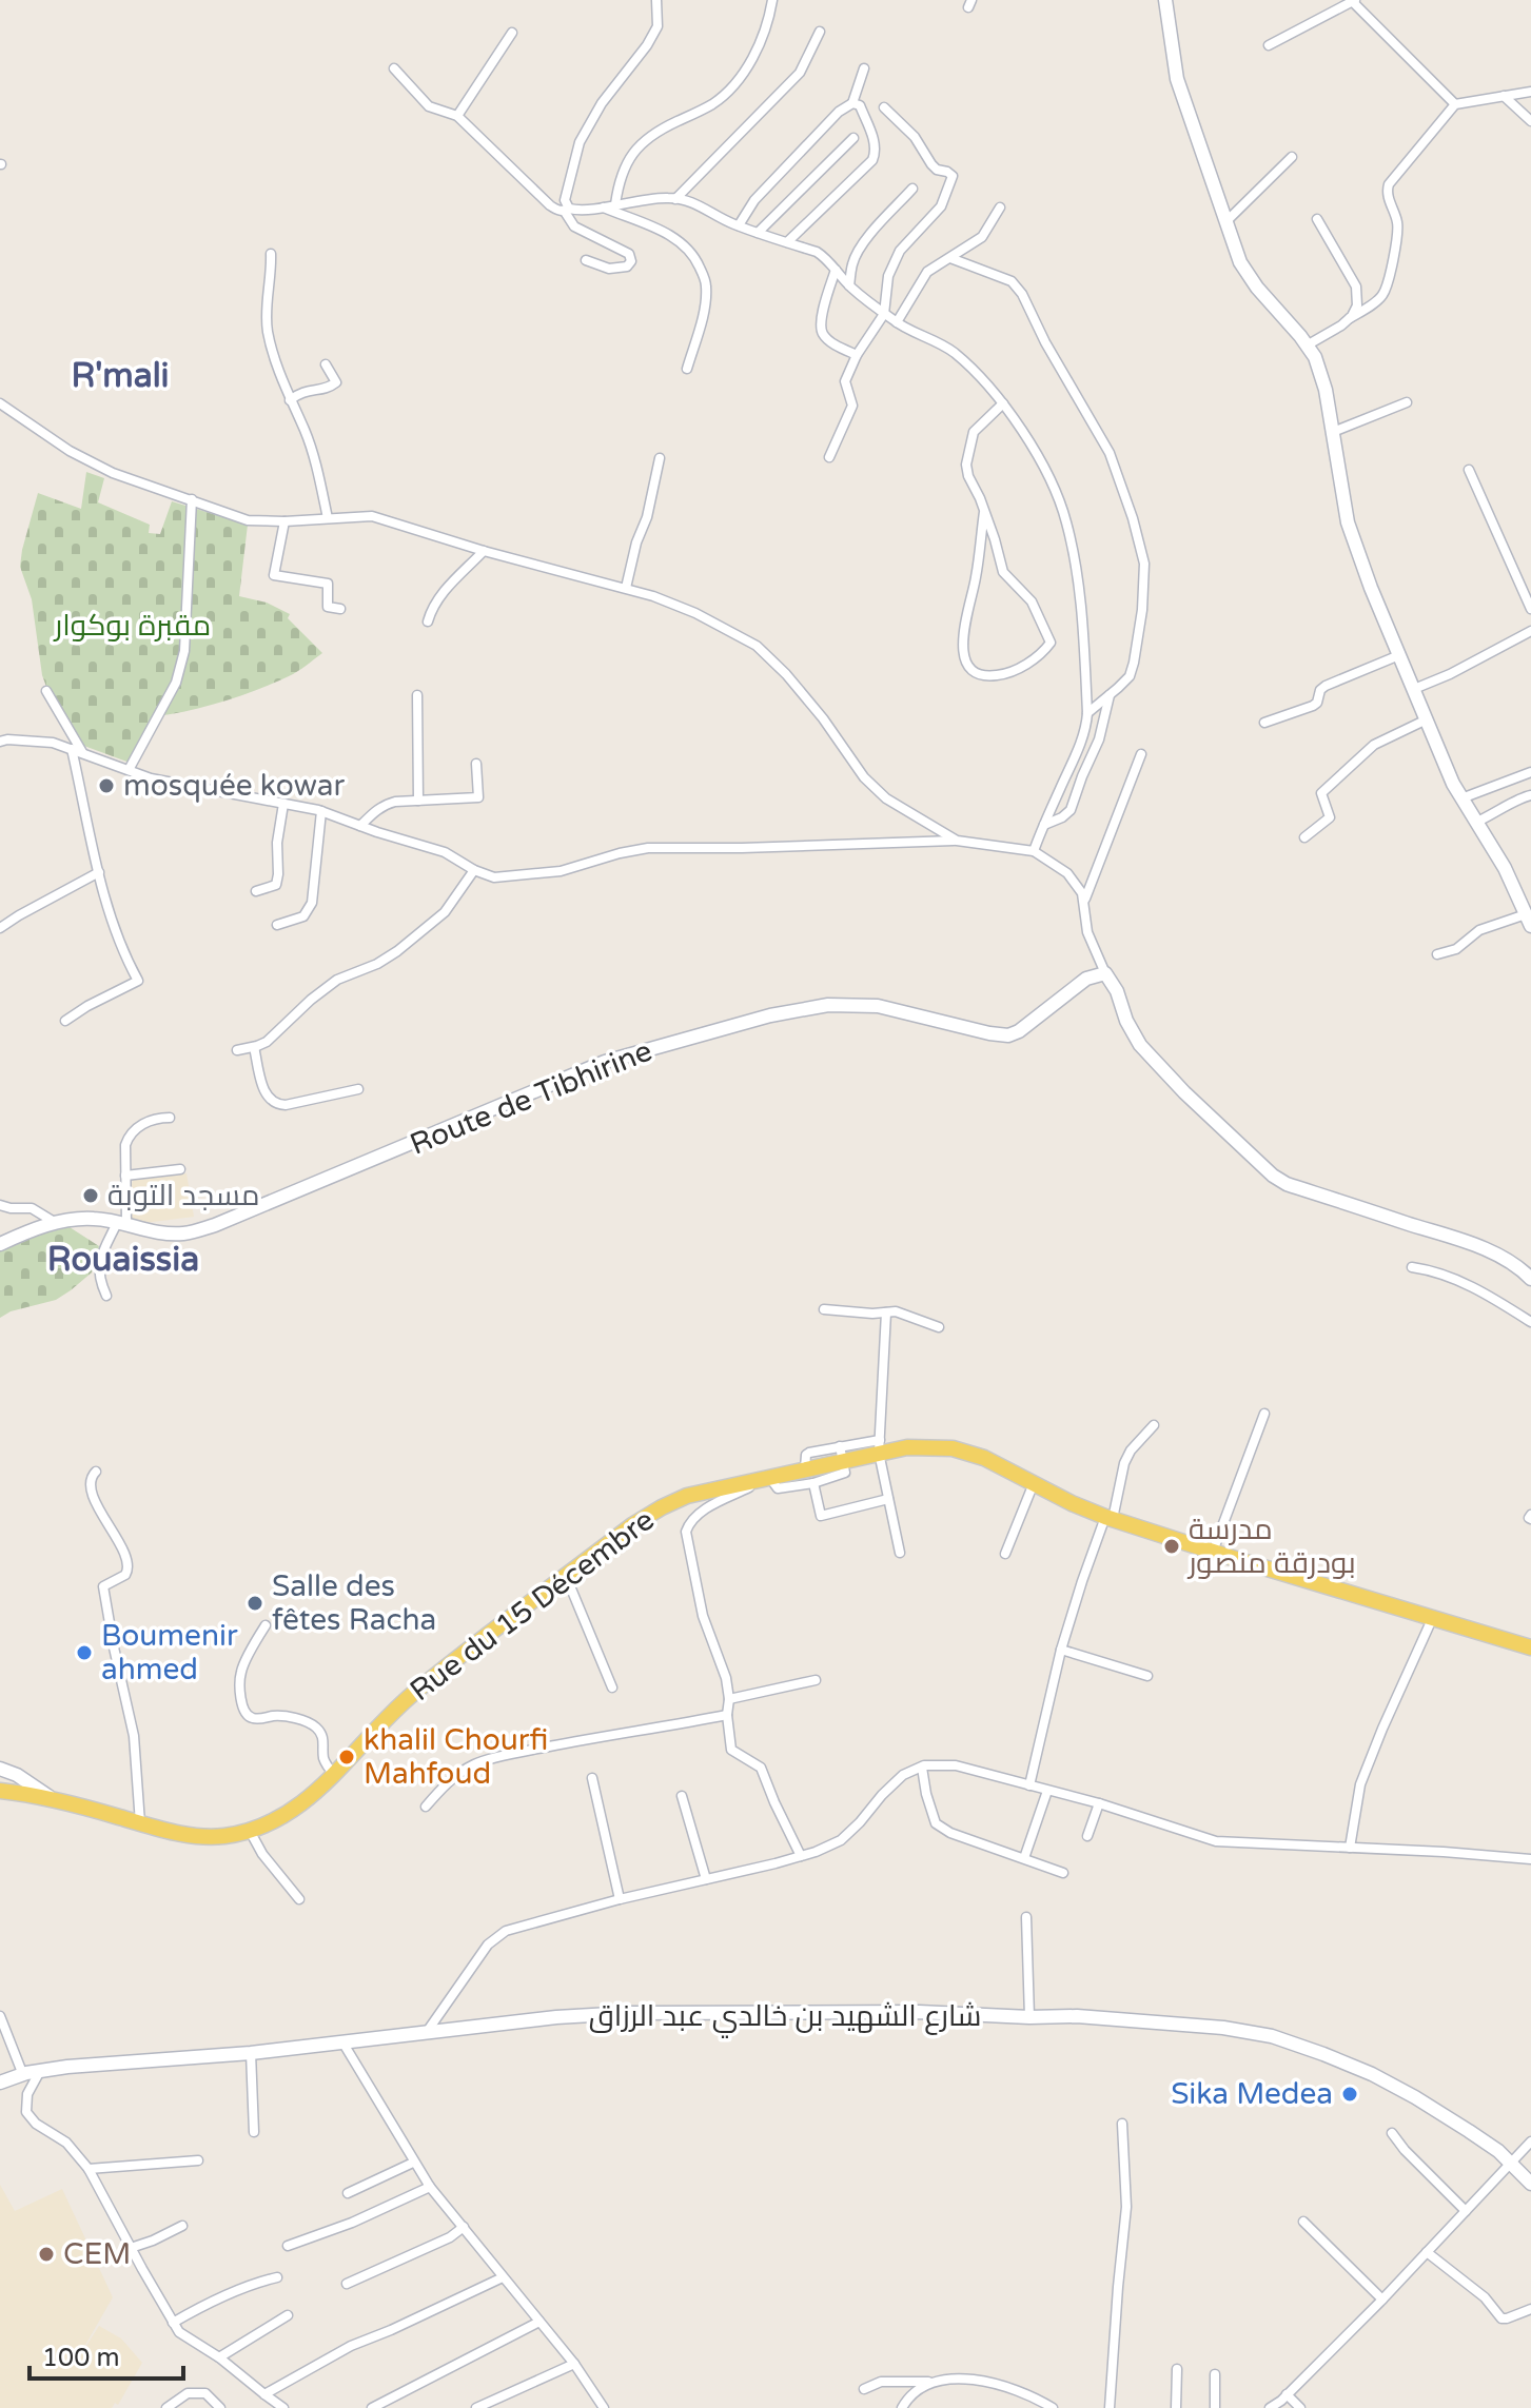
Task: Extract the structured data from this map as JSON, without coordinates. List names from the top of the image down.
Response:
{
  "streets": {
    "main road": ["Rue du 15 Décembre"],
    "street": ["Route de Tibhirine", "شارع الشهيد بن خالدي عبد الرزاق"]
  },
  "districts": ["R'mali", "Rouaissia"],
  "parks": ["مقبرة بوكوار"],
  "places": [
    "mosquée kowar",
    "مسجد التوبة",
    "مدرسة بودرقة منصور",
    "Salle des fêtes Racha",
    "Boumenir ahmed",
    "khalil Chourfi Mahfoud",
    "Sika Medea",
    "CEM"
  ],
  "scale_bar": "100 m"
}
